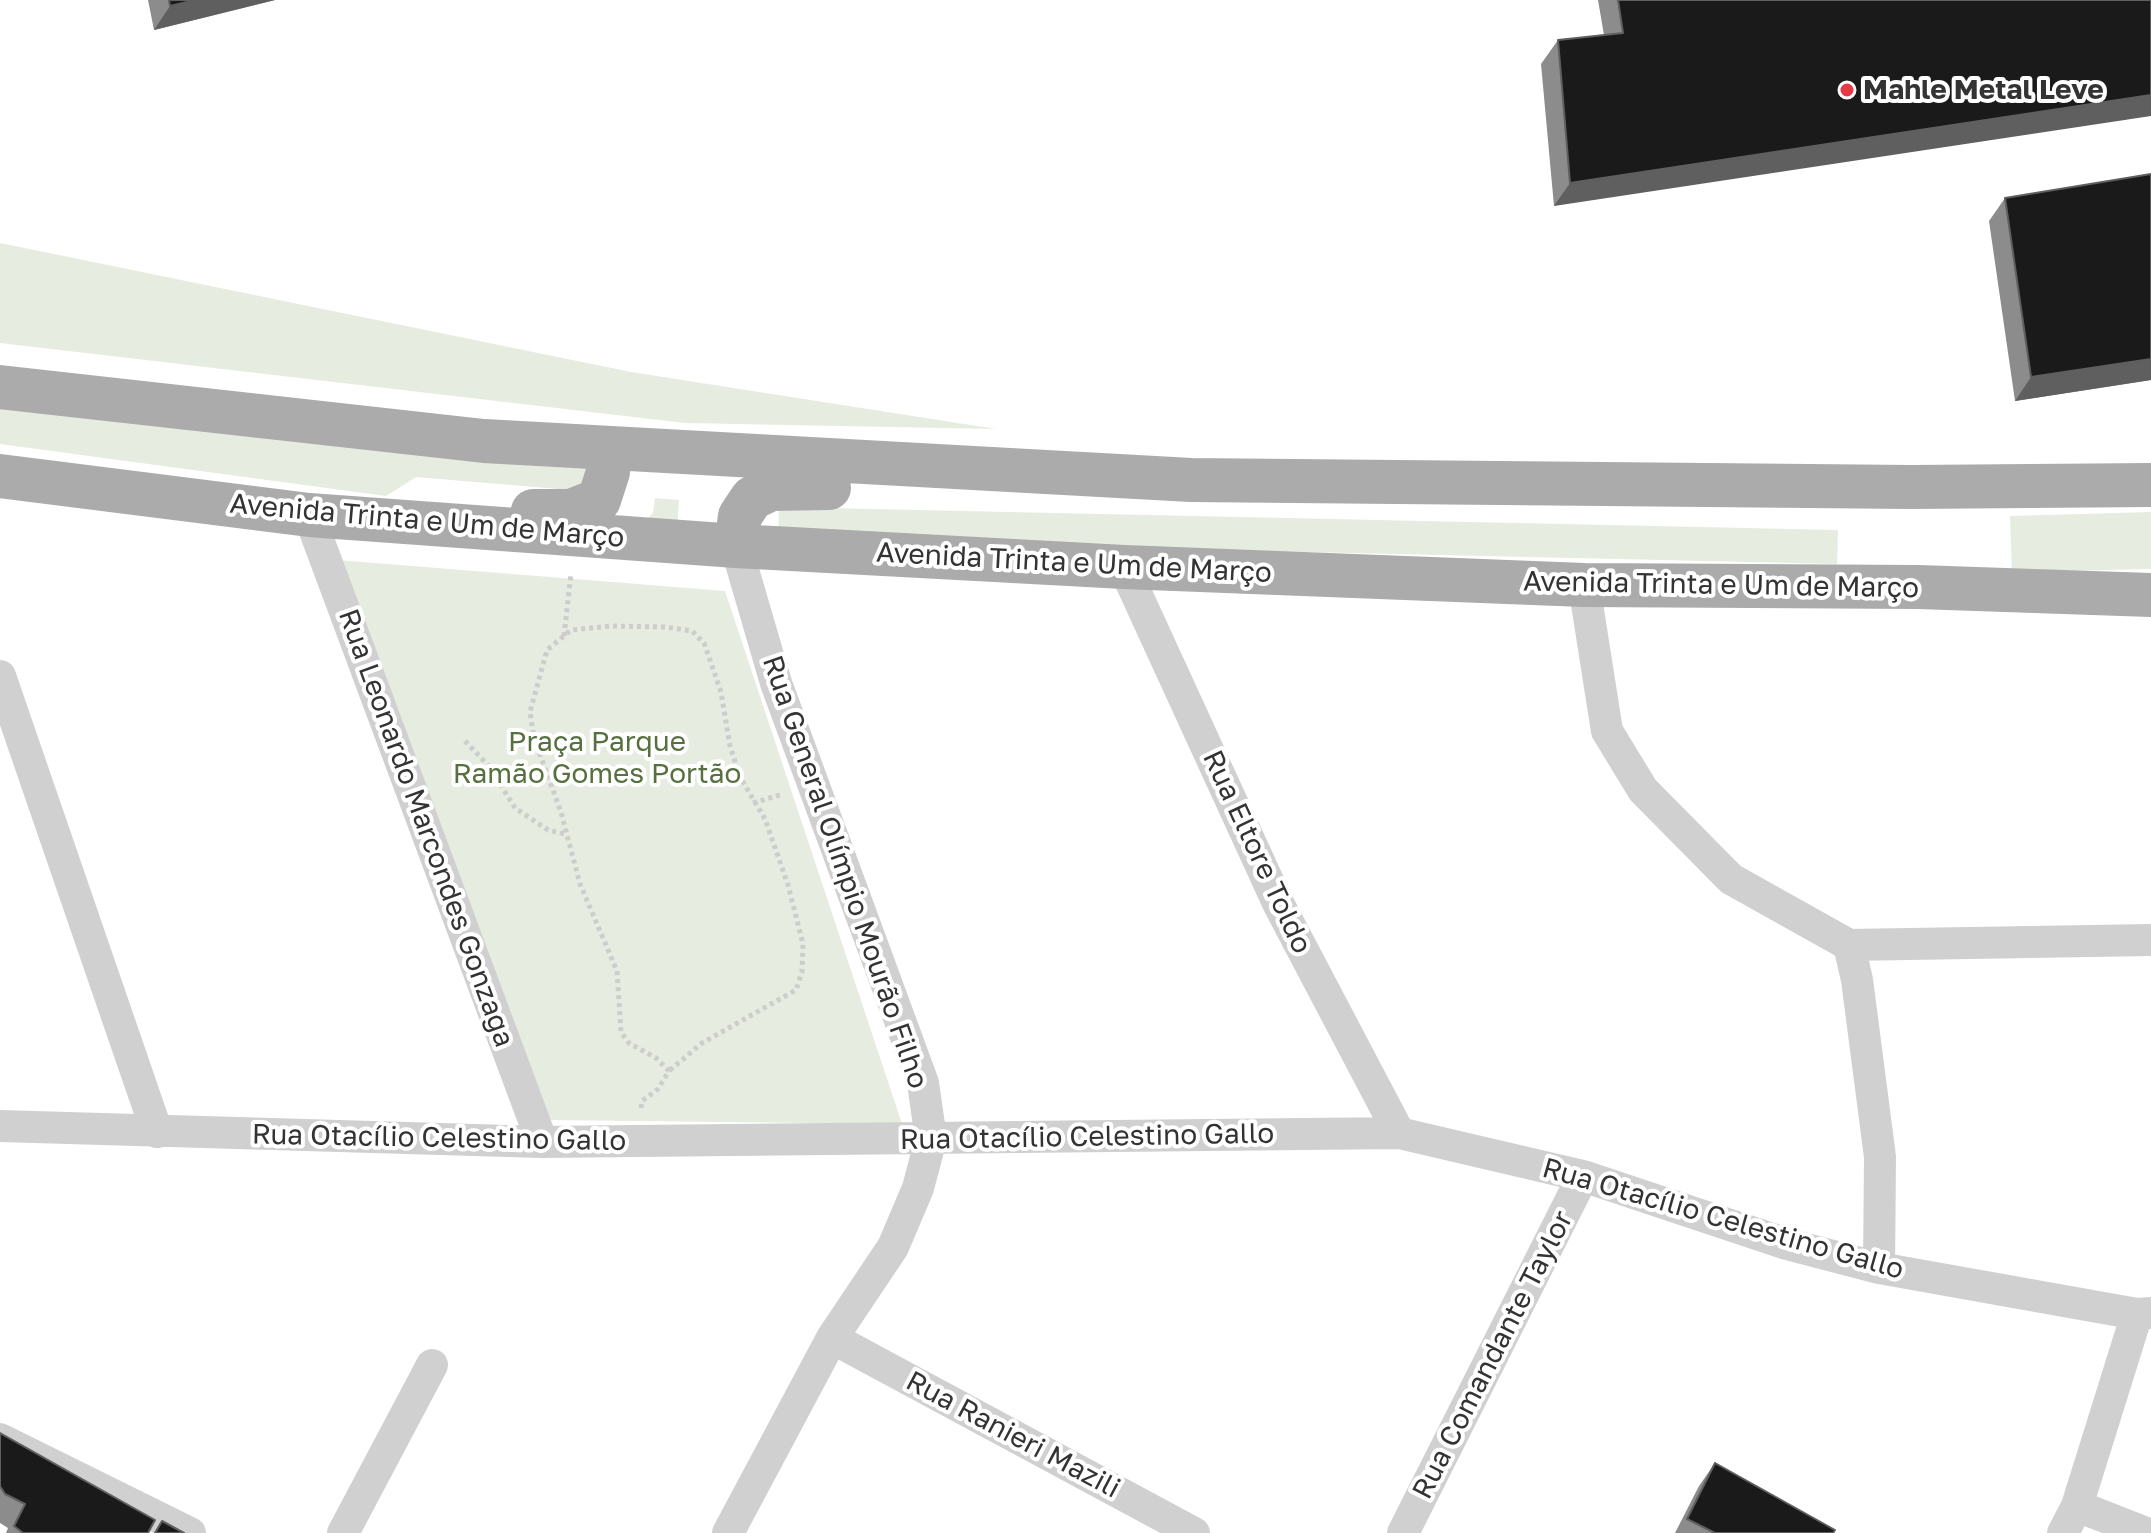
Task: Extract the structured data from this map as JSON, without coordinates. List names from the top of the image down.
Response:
{
  "streets": {
    "main road": ["Avenida Trinta e Um de Março"],
    "street": [
      "Rua Leonardo Marcondes Gonzaga",
      "Rua Eltore Toldo",
      "Rua General Olímpio Mourão Filho",
      "Rua Otacílio Celestino Gallo",
      "Rua Comandante Taylor",
      "Rua Ranieri Mazili"
    ]
  },
  "crossings": [
    ["Avenida Trinta e Um de Março", "Rua Leonardo Marcondes Gonzaga"],
    ["Avenida Trinta e Um de Março", "Rua Eltore Toldo"],
    ["Avenida Trinta e Um de Março", "Rua General Olímpio Mourão Filho"],
    ["Rua Leonardo Marcondes Gonzaga", "Rua Otacílio Celestino Gallo"],
    ["Rua Eltore Toldo", "Rua Otacílio Celestino Gallo"],
    ["Rua General Olímpio Mourão Filho", "Rua Otacílio Celestino Gallo"],
    ["Rua General Olímpio Mourão Filho", "Rua Ranieri Mazili"],
    ["Rua Otacílio Celestino Gallo", "Rua Comandante Taylor"]
  ],
  "parks": ["Praça Parque Ramão Gomes Portão"],
  "places": ["Mahle Metal Leve"]
}
